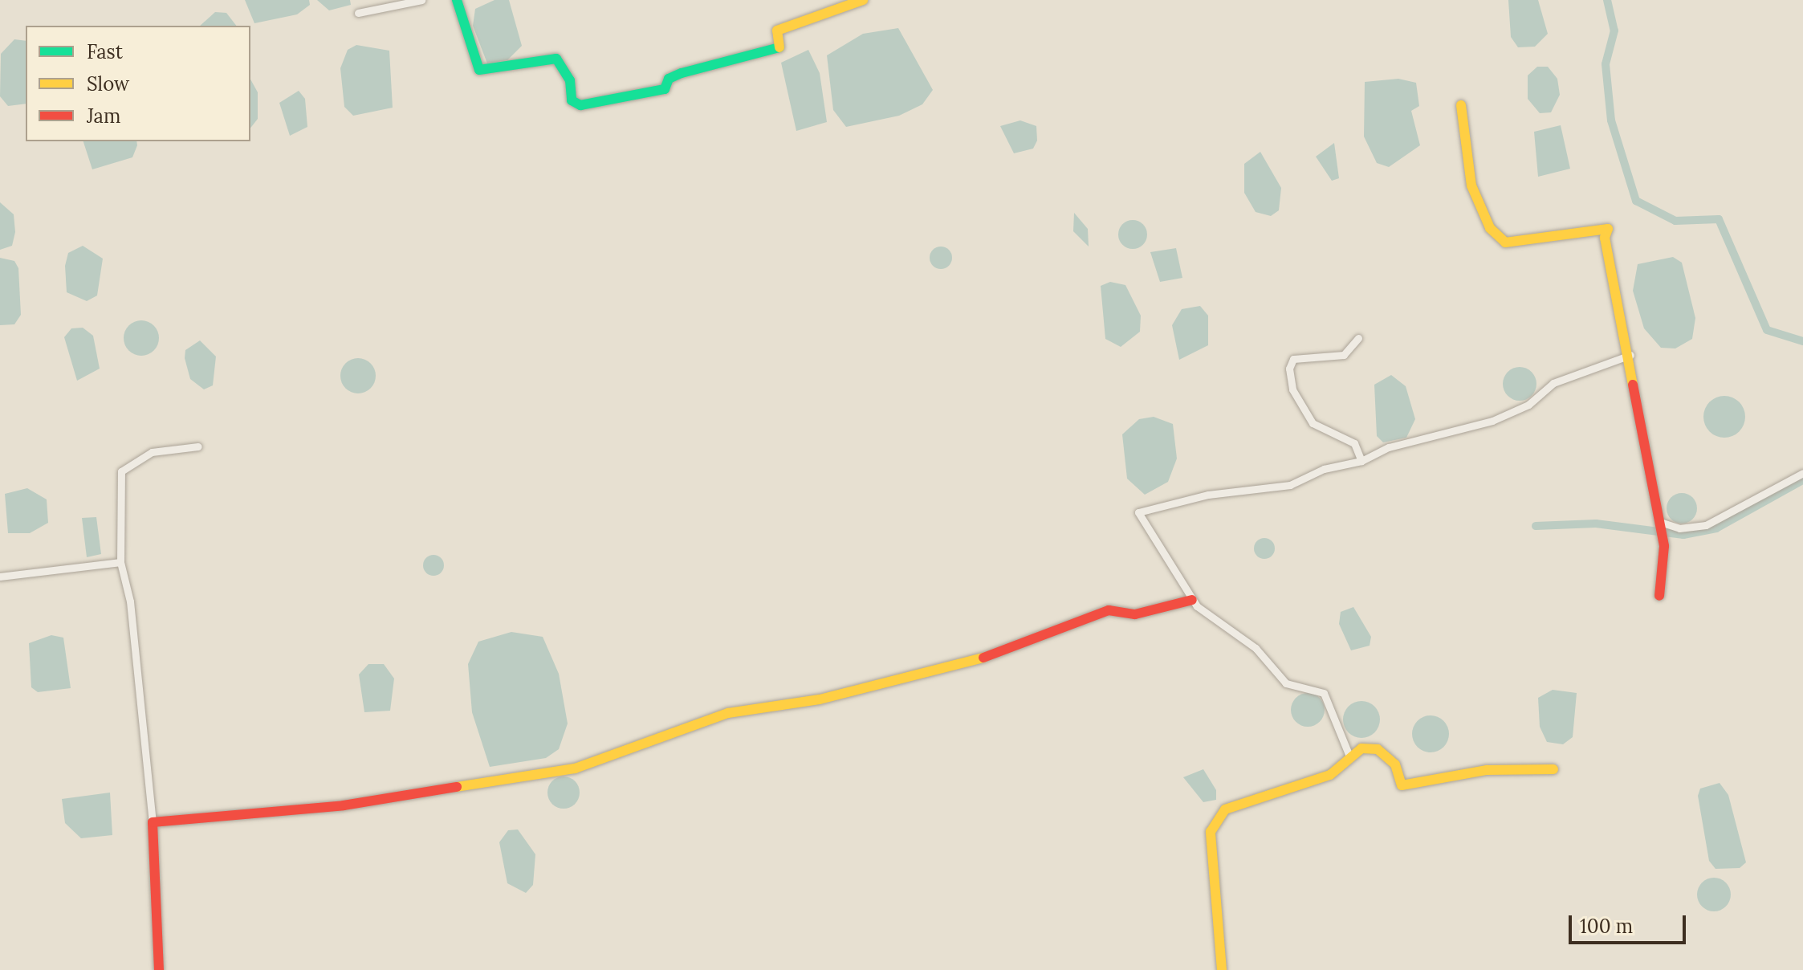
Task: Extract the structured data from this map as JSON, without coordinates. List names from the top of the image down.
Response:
{
  "legend": ["Fast", "Slow", "Jam"],
  "scale_bar": "100 m"
}
